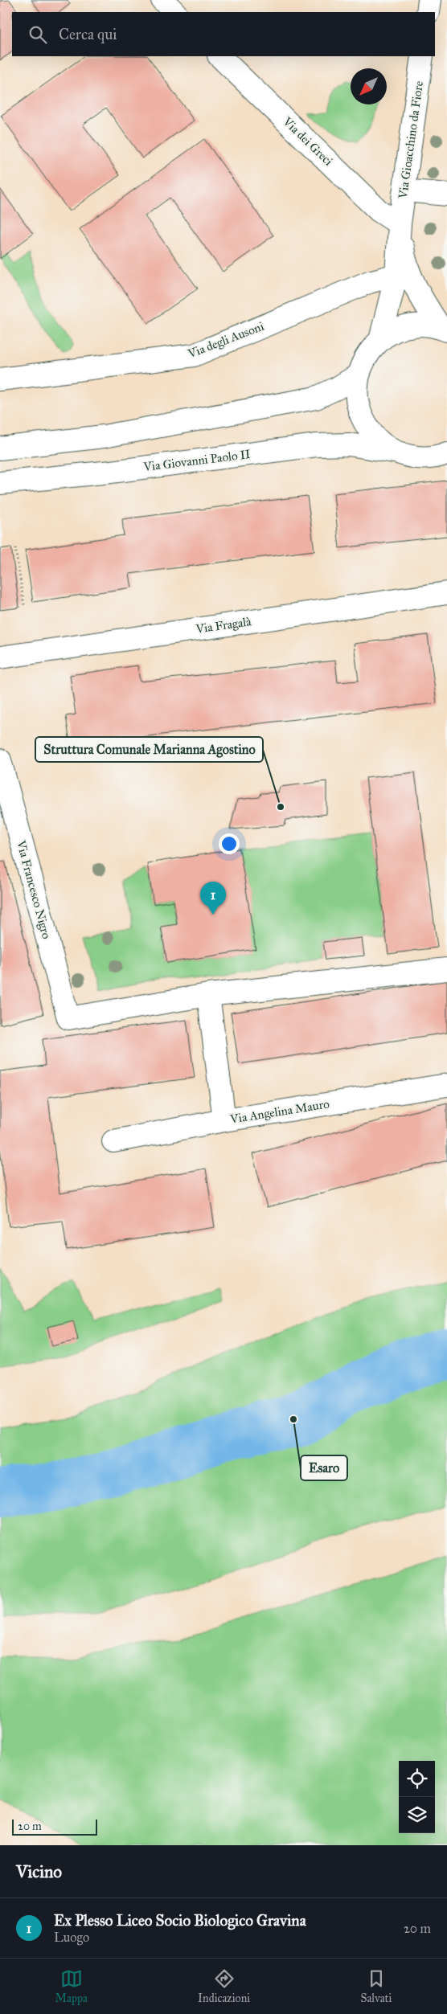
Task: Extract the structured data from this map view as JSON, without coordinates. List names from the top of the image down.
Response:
{
  "streets": {
    "street": [
      "Via Gioacchino da Fiore",
      "Via dei Greci",
      "Via degli Ausoni",
      "Via Giovanni Paolo II",
      "Via Fragalà",
      "Via Francesco Nigro",
      "Via Angelina Mauro"
    ]
  },
  "crossings": [
    ["Via Gioacchino da Fiore", "Via dei Greci"]
  ],
  "places": ["Struttura Comunale Marianna Agostino", "Esaro"],
  "scale_bar": "20 m",
  "north": "bottom left",
  "page": {
    "search": "Cerca qui",
    "pins": "1",
    "scale": "20 m",
    "heading": "Vicino",
    "list": [
      {
        "mark": "1",
        "name": "Ex Plesso Liceo Socio Biologico Gravina",
        "note": "Luogo",
        "value": "20 m"
      }
    ],
    "nav": ["Mappa", "Indicazioni", "Salvati"]
  }
}
